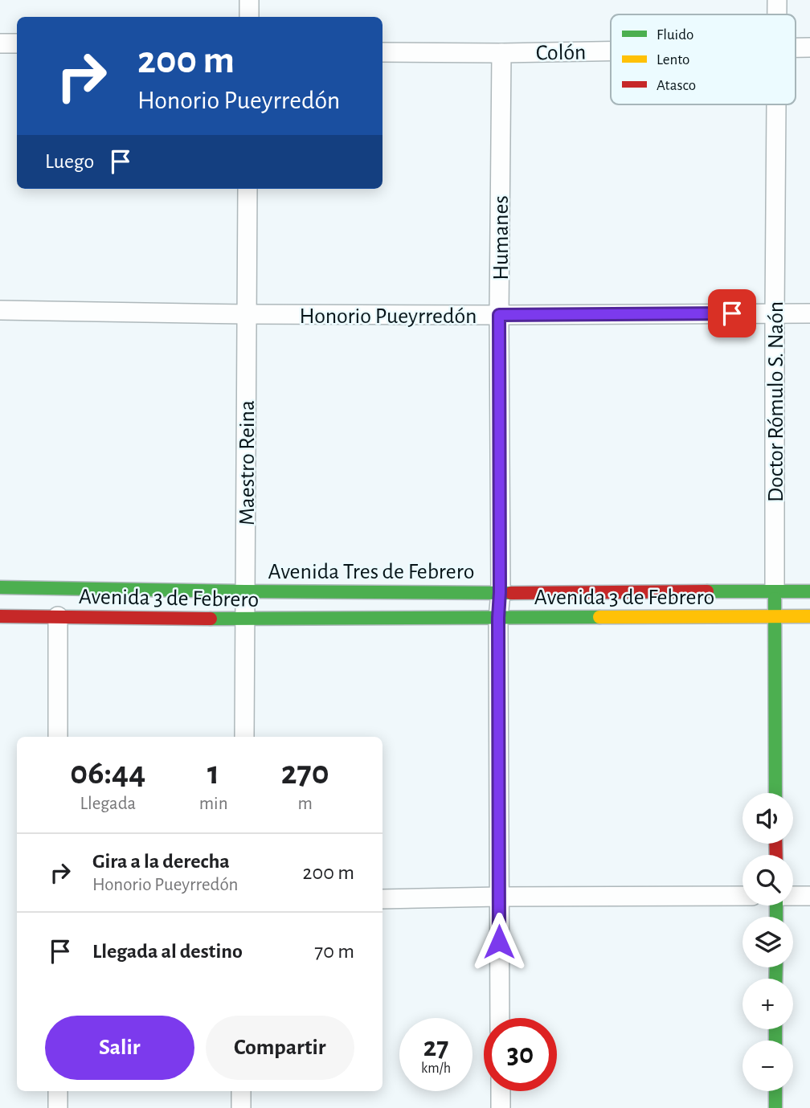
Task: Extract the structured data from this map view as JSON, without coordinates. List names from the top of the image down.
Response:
{
  "streets": {
    "main road": ["Doctor Rómulo S. Naón", "Avenida Tres de Febrero", "Avenida 3 de Febrero"],
    "street": [
      "Colón",
      "Humanes",
      "Honorio Pueyrredón",
      "Maestro Reina"
    ]
  },
  "crossings": [
    ["Colón", "Humanes"],
    ["Humanes", "Honorio Pueyrredón"],
    ["Humanes", "Avenida Tres de Febrero"],
    ["Humanes", "Avenida 3 de Febrero"],
    ["Honorio Pueyrredón", "Doctor Rómulo S. Naón"],
    ["Honorio Pueyrredón", "Maestro Reina"],
    ["Doctor Rómulo S. Naón", "Avenida Tres de Febrero"],
    ["Doctor Rómulo S. Naón", "Avenida 3 de Febrero"],
    ["Maestro Reina", "Avenida Tres de Febrero"],
    ["Maestro Reina", "Avenida 3 de Febrero"]
  ],
  "legend": ["Fluido", "Lento", "Atasco"],
  "page": {
    "turn": ["200 m", "Honorio Pueyrredón"],
    "then": "Luego",
    "eta": [
      "06:44",
      "Llegada",
      "1",
      "min",
      "270",
      "m"
    ],
    "map_buttons": ["+", "−"],
    "list": [
      {
        "name": "Gira a la derecha",
        "note": "Honorio Pueyrredón",
        "value": "200 m"
      },
      {
        "name": "Llegada al destino",
        "value": "70 m"
      }
    ],
    "buttons": ["Salir", "Compartir"],
    "speed": "27 km/h",
    "limit": "30"
  }
}
